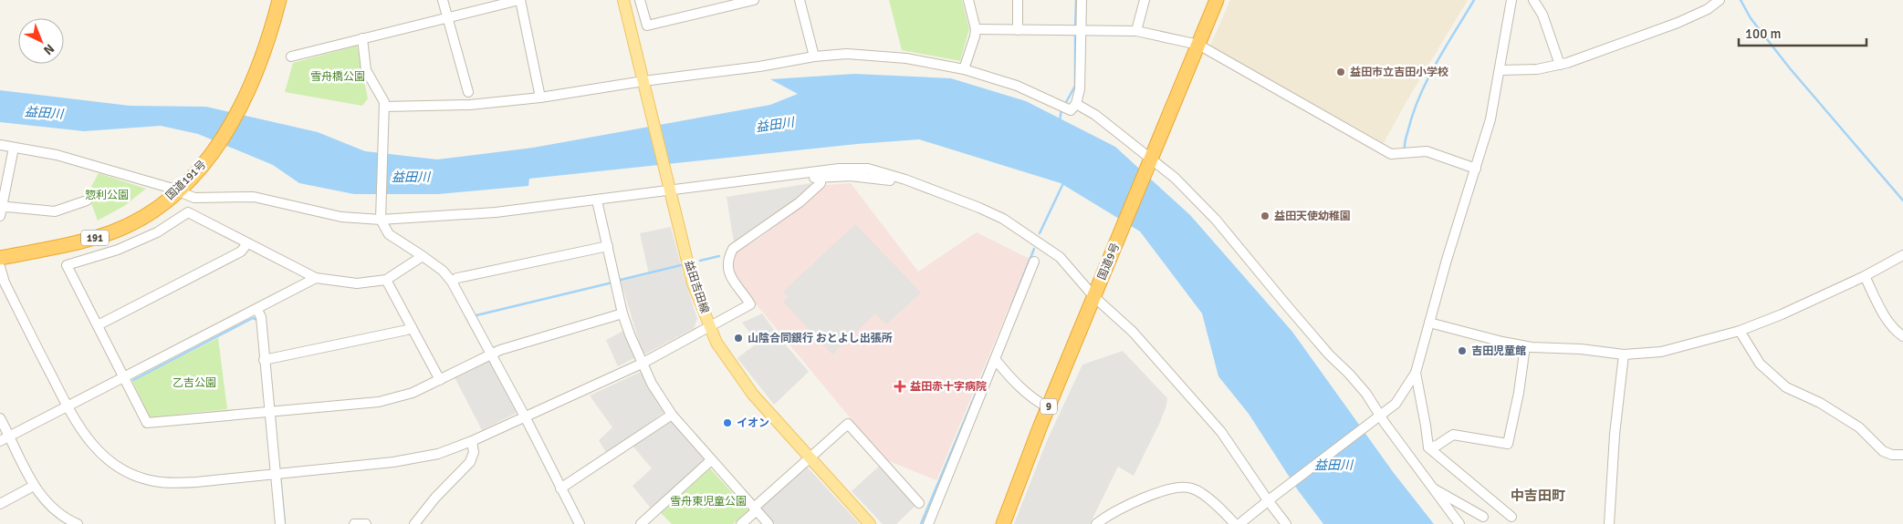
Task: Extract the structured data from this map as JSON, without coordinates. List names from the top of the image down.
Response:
{
  "streets": {
    "highway": [
      "国道191号",
      "191",
      "国道9号",
      "9"
    ],
    "main road": ["益田吉田線"]
  },
  "districts": ["中吉田町"],
  "water": ["益田川"],
  "parks": [
    "雪舟橋公園",
    "惣利公園",
    "乙吉公園",
    "雪舟東児童公園"
  ],
  "places": {
    "other": [
      "益田市立吉田小学校",
      "益田天使幼稚園",
      "山陰合同銀行 おとよし出張所",
      "吉田児童館",
      "イオン"
    ],
    "health": ["益田赤十字病院"]
  },
  "scale_bar": "100 m",
  "north": "bottom right"
}
